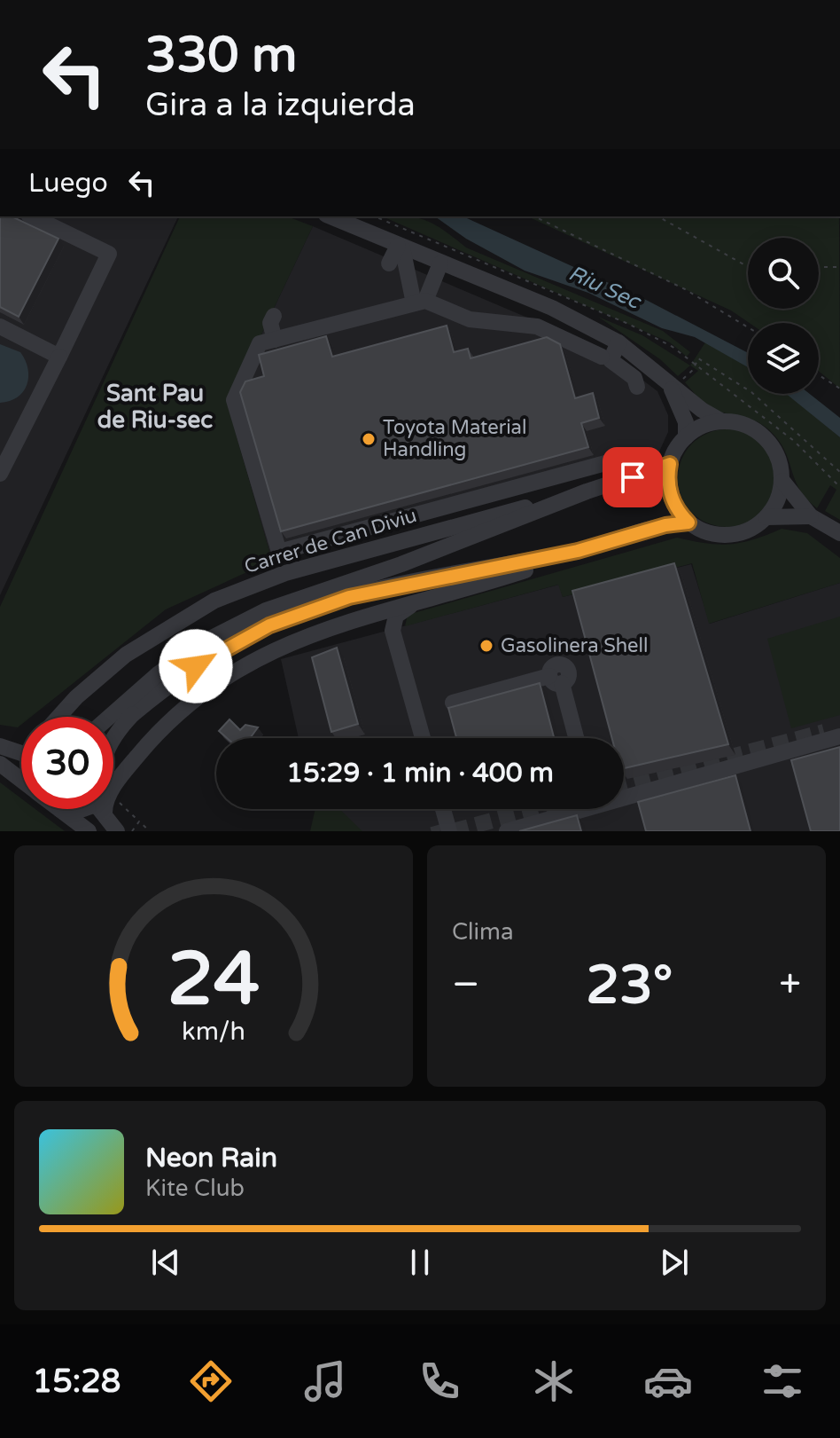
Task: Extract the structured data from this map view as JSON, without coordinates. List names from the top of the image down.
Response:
{
  "streets": {
    "street": ["Carrer de Can Diviu"]
  },
  "districts": ["Sant Pau de Riu-sec"],
  "water": ["Riu Sec"],
  "places": ["Toyota Material Handling", "Gasolinera Shell"],
  "page": {
    "turn": ["330 m", "Gira a la izquierda"],
    "then": "Luego",
    "limit": "30",
    "trip": "15:29 · 1 min · 400 m",
    "tile": "Clima",
    "heat": ["−", "23°", "+"],
    "song": ["Neon Rain", "Kite Club"],
    "tabs": "15:28",
    "gauge": ["24", "km/h"]
  }
}
